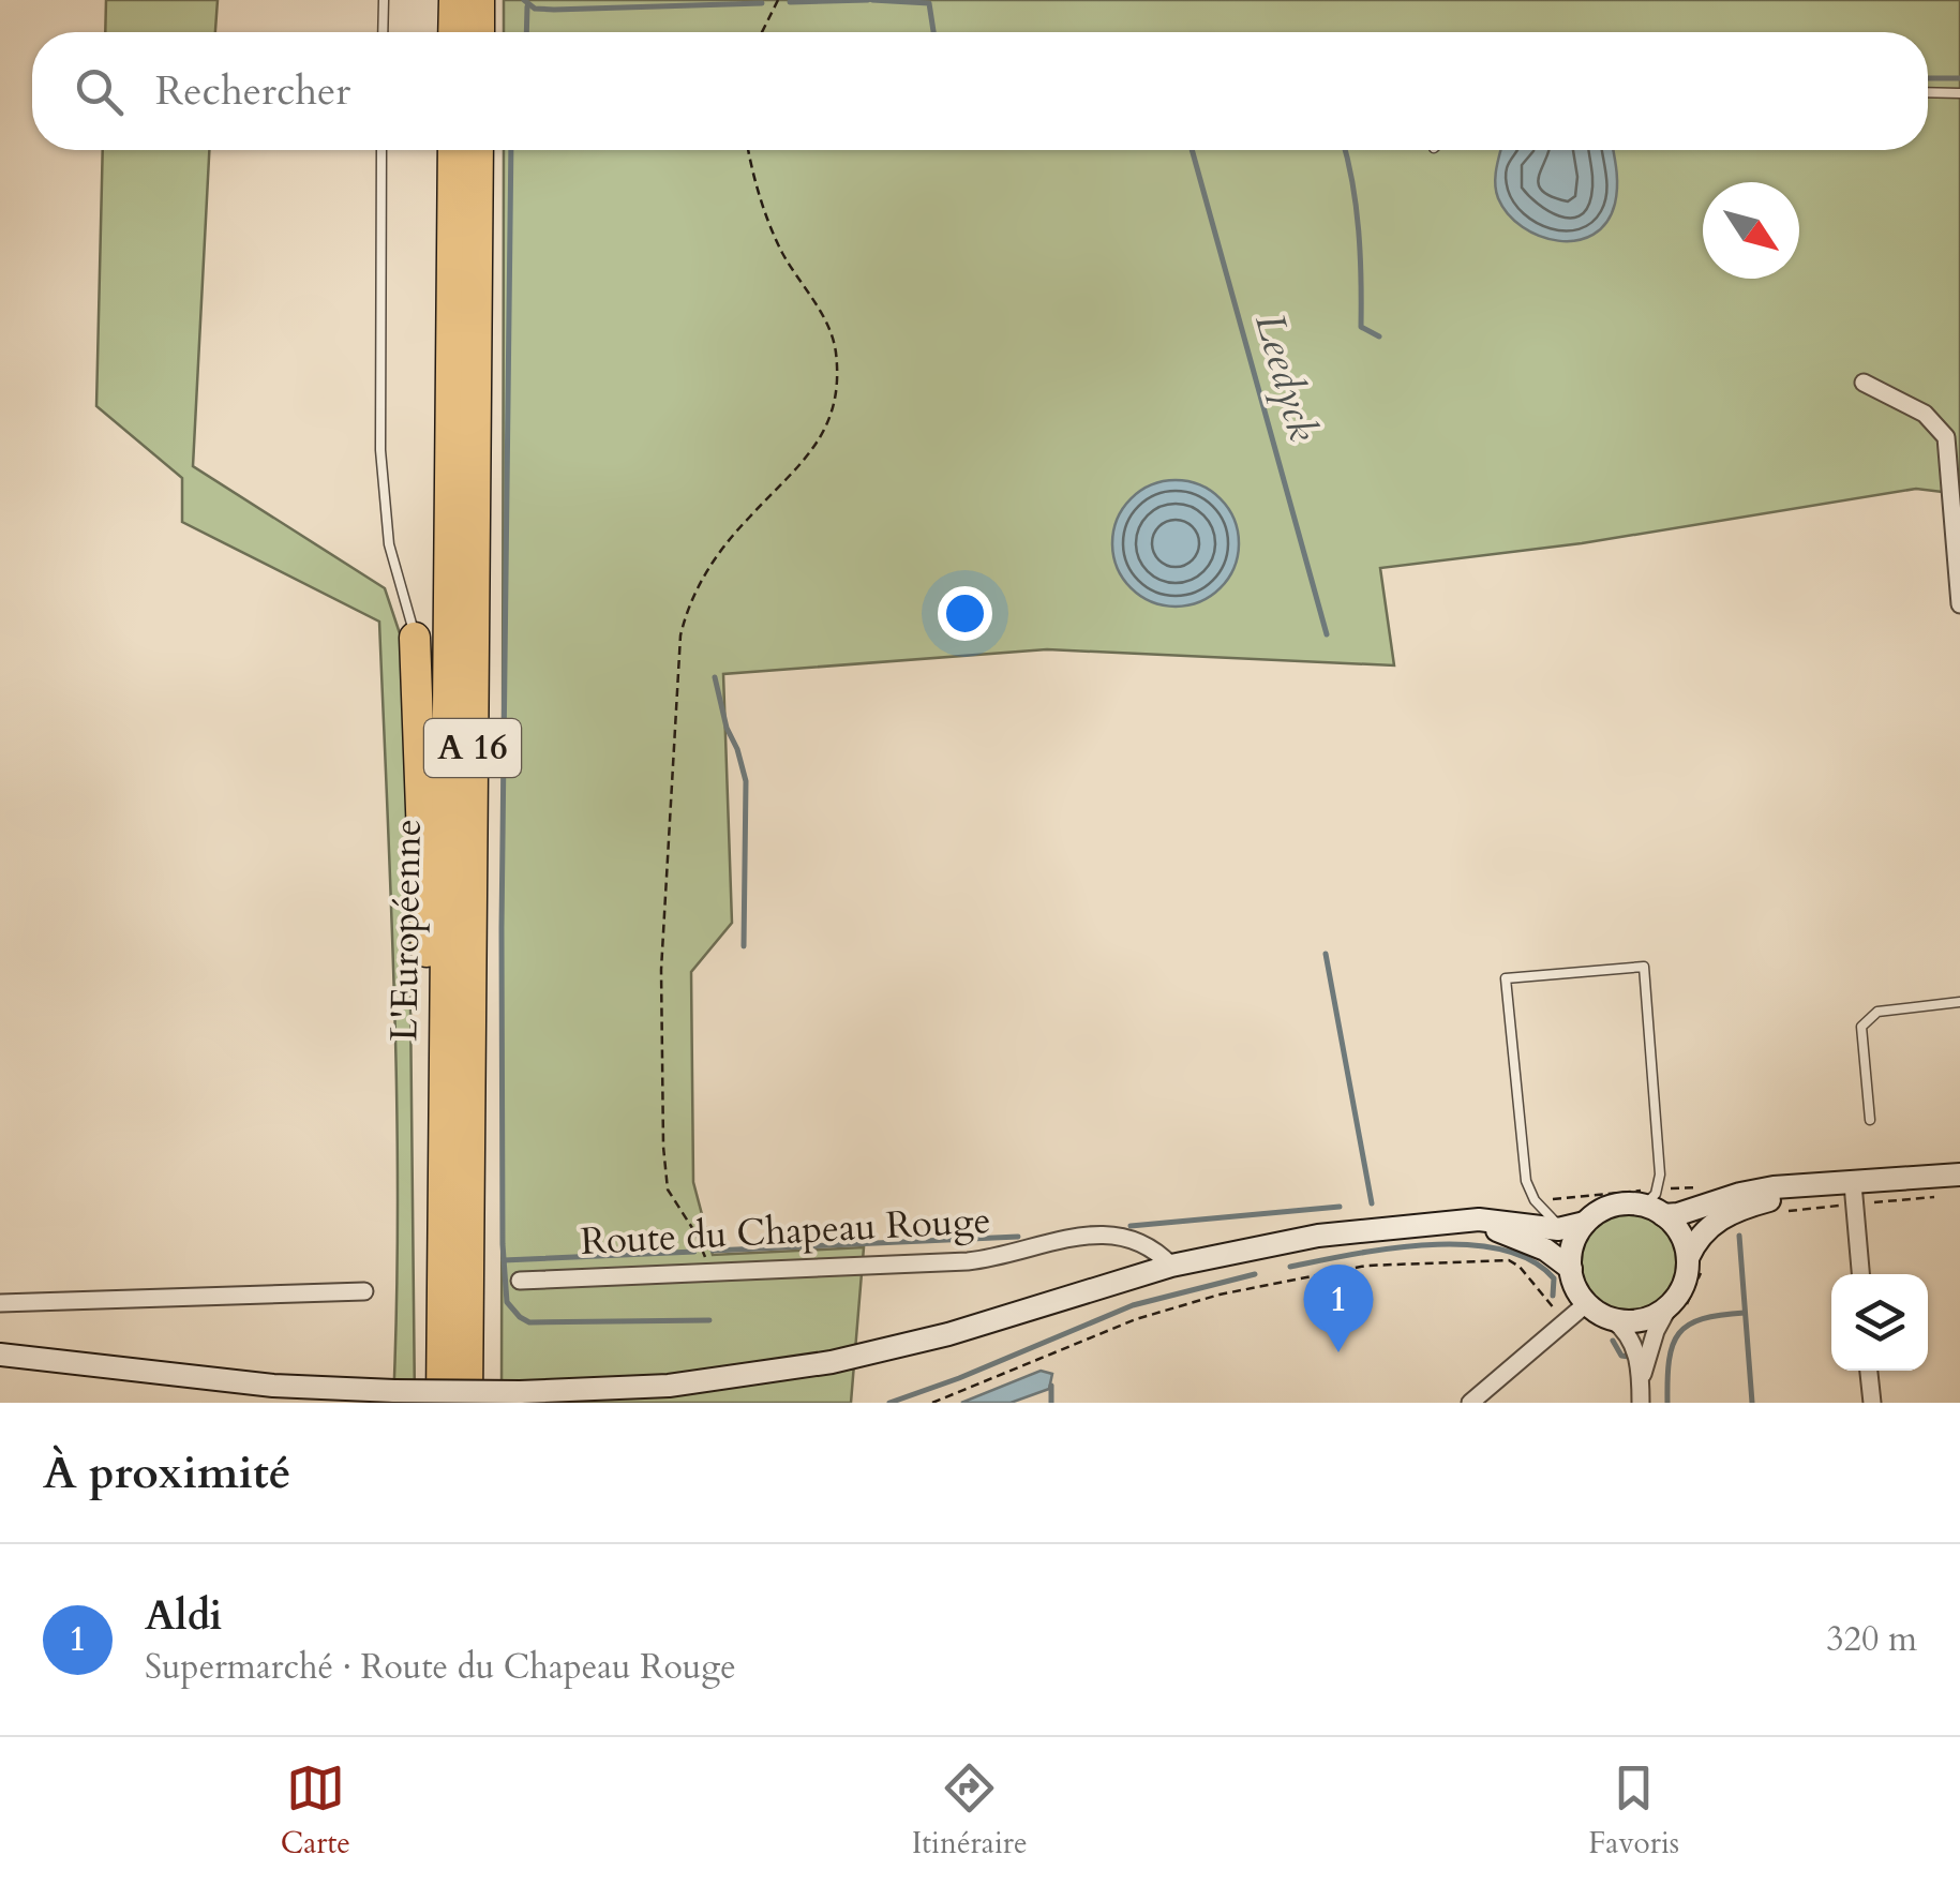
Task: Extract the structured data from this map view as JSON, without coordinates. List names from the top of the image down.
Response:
{
  "streets": {
    "highway": ["A 16", "L'Européenne"],
    "street": ["Route du Chapeau Rouge"]
  },
  "water": ["Leedyck"],
  "north": "bottom right",
  "page": {
    "search": "Rechercher",
    "pins": "1",
    "heading": "À proximité",
    "list": [
      {
        "mark": "1",
        "name": "Aldi",
        "note": "Supermarché · Route du Chapeau Rouge",
        "value": "320 m"
      }
    ],
    "nav": ["Carte", "Itinéraire", "Favoris"]
  }
}
